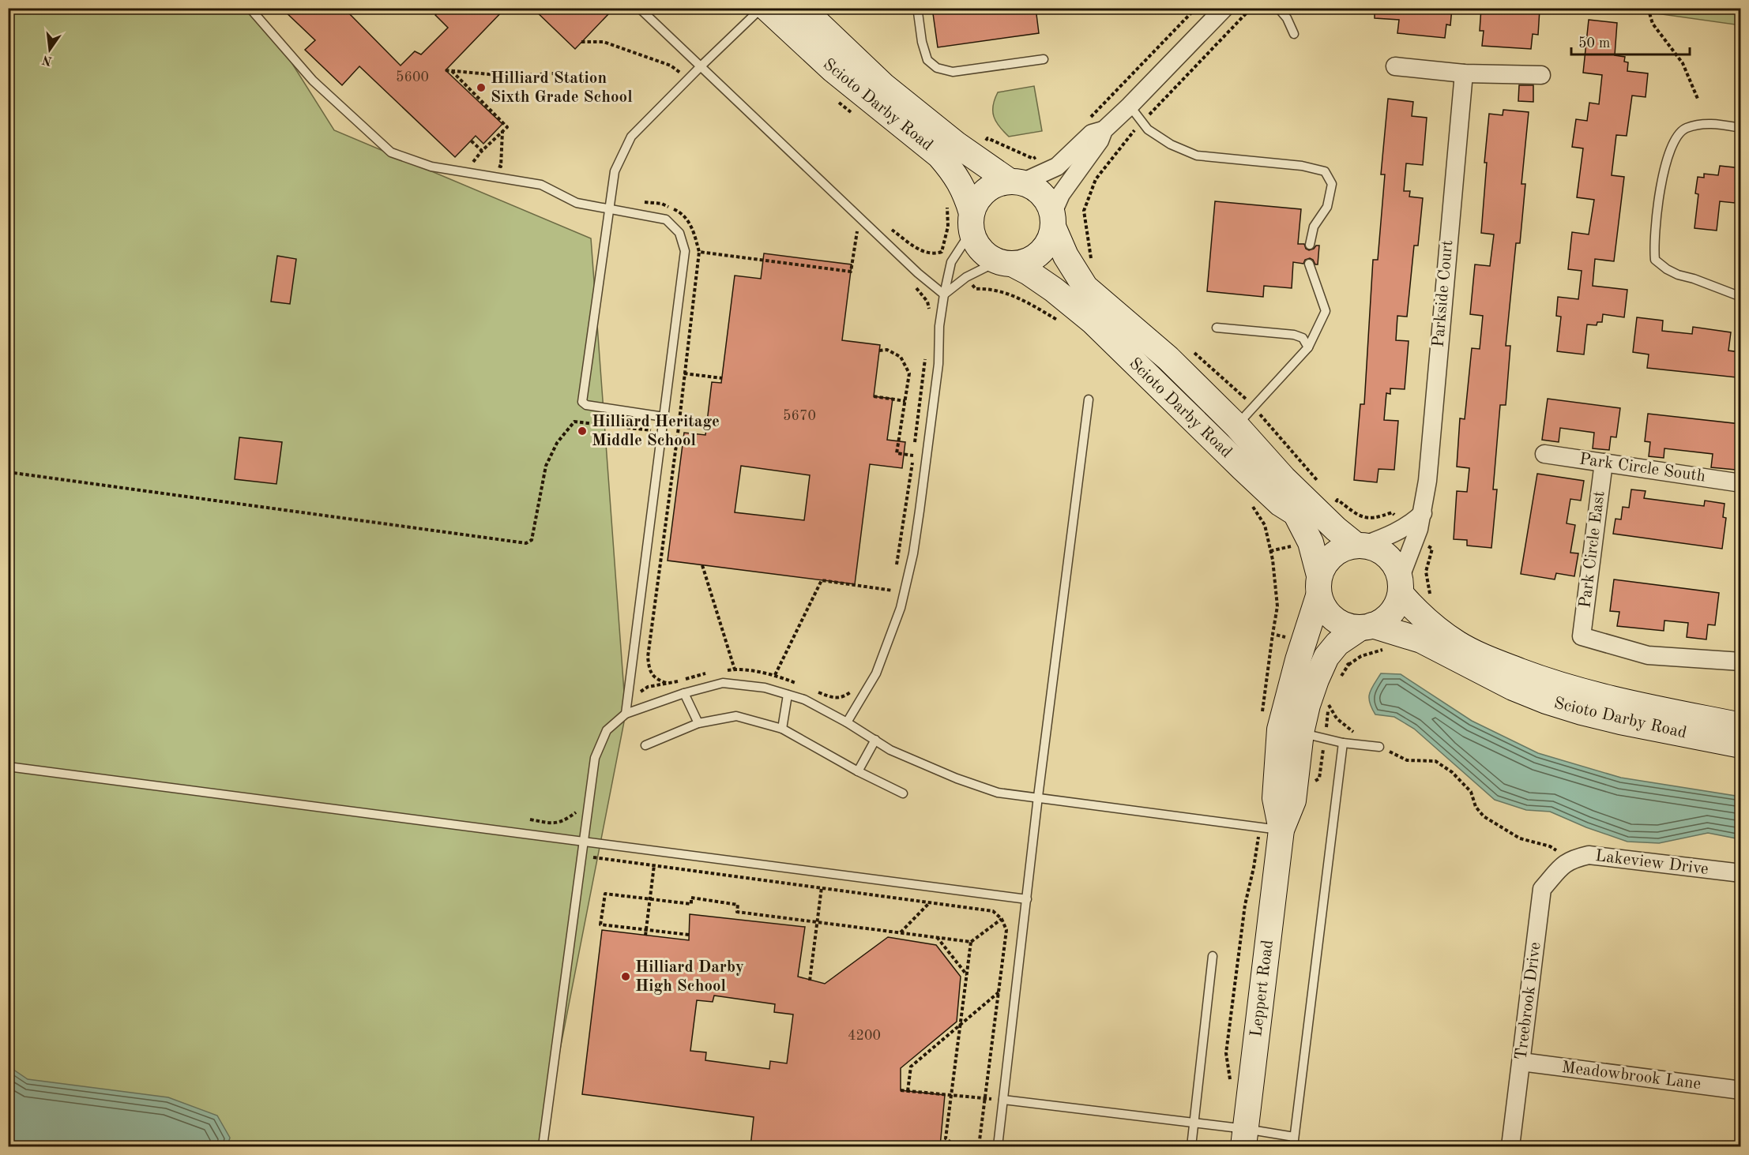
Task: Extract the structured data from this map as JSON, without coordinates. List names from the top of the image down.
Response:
{
  "streets": {
    "main road": ["Scioto Darby Road", "Leppert Road"],
    "street": [
      "Parkside Court",
      "Park Circle South",
      "Park Circle East",
      "Lakeview Drive",
      "Treebrook Drive",
      "Meadowbrook Lane"
    ]
  },
  "crossings": [
    ["Scioto Darby Road", "Parkside Court"],
    ["Scioto Darby Road", "Leppert Road"],
    ["Parkside Court", "Leppert Road"],
    ["Park Circle South", "Park Circle East"],
    ["Lakeview Drive", "Treebrook Drive"],
    ["Treebrook Drive", "Meadowbrook Lane"]
  ],
  "places": ["Hilliard Station Sixth Grade School", "Hilliard Heritage Middle School", "Hilliard Darby High School"],
  "house_numbers": ["5600", "5670", "4200"],
  "scale_bar": "50 m",
  "north": "bottom"
}
